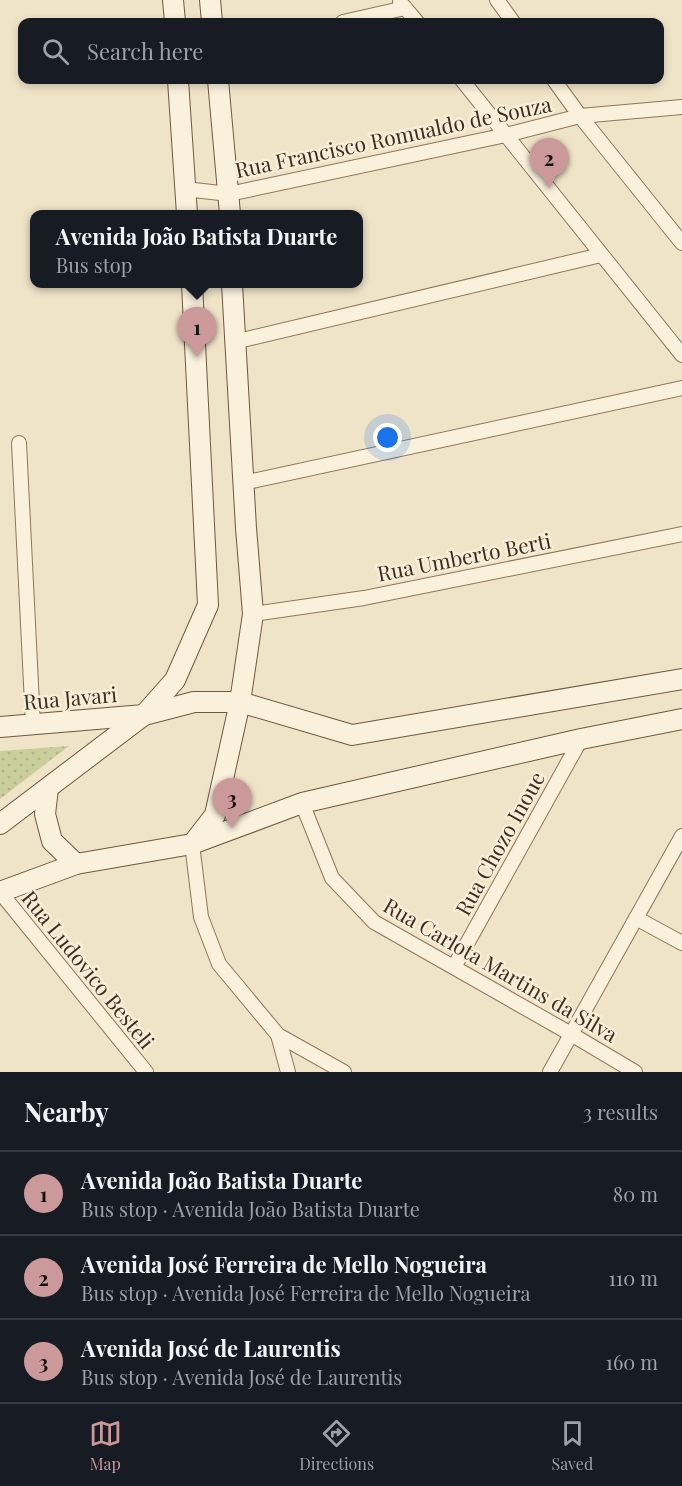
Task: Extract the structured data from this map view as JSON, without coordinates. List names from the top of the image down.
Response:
{
  "streets": {
    "street": [
      "Rua Francisco Romualdo de Souza",
      "Rua Umberto Berti",
      "Rua Javari",
      "Rua Chozo Inoue",
      "Rua Ludovico Besteli",
      "Rua Carlota Martins da Silva"
    ]
  },
  "crossings": [
    ["Rua Chozo Inoue", "Rua Carlota Martins da Silva"]
  ],
  "page": {
    "search": "Search here",
    "pins": ["2", "1", "3"],
    "popup": ["Avenida João Batista Duarte", "Bus stop"],
    "heading": ["Nearby", "3 results"],
    "list": [
      {
        "mark": "1",
        "name": "Avenida João Batista Duarte",
        "note": "Bus stop · Avenida João Batista Duarte",
        "value": "80 m"
      },
      {
        "mark": "2",
        "name": "Avenida José Ferreira de Mello Nogueira",
        "note": "Bus stop · Avenida José Ferreira de Mello Nogueira",
        "value": "110 m"
      },
      {
        "mark": "3",
        "name": "Avenida José de Laurentis",
        "note": "Bus stop · Avenida José de Laurentis",
        "value": "160 m"
      }
    ],
    "nav": ["Map", "Directions", "Saved"]
  }
}
